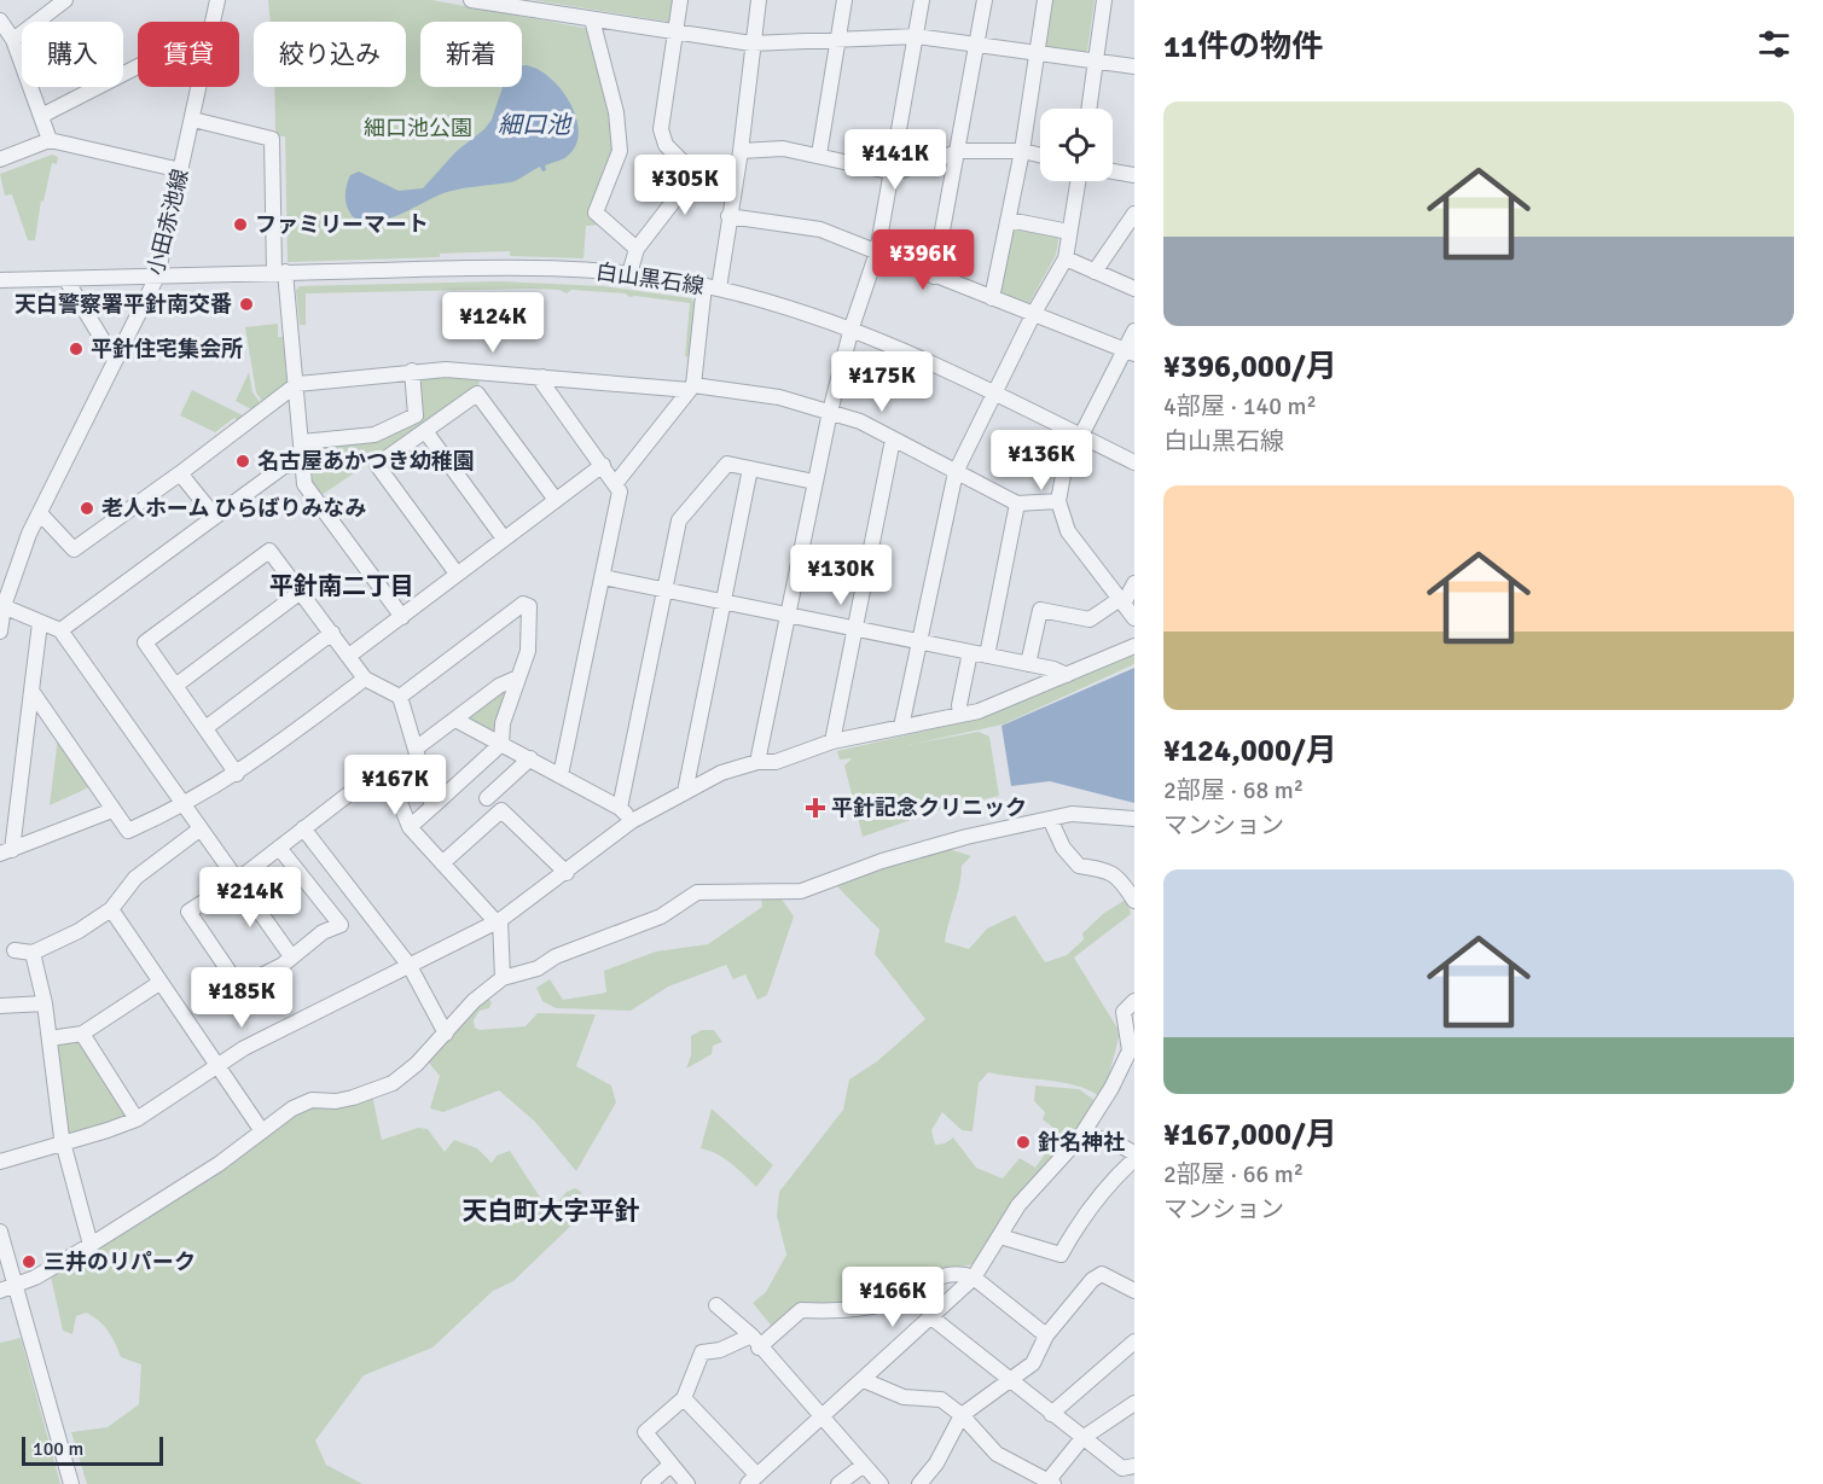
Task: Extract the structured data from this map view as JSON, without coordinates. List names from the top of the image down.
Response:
{
  "streets": {
    "street": ["小田赤池線", "白山黒石線"]
  },
  "crossings": [
    ["小田赤池線", "白山黒石線"]
  ],
  "districts": ["平針南二丁目", "天白町大字平針"],
  "water": ["細口池"],
  "parks": ["細口池公園"],
  "places": {
    "other": [
      "ファミリーマート",
      "天白警察署平針南交番",
      "平針住宅集会所",
      "名古屋あかつき幼稚園",
      "老人ホーム ひらばりみなみ",
      "針名神社",
      "三井のリパーク"
    ],
    "health": ["平針記念クリニック"]
  },
  "scale_bar": "100 m",
  "page": {
    "heading": "11件の物件",
    "chip": [
      "購入",
      "賃貸",
      "絞り込み",
      "新着"
    ],
    "list": [
      {
        "name": "¥396,000/月",
        "note": "4部屋 · 140 m² · 白山黒石線"
      },
      {
        "name": "¥124,000/月",
        "note": "2部屋 · 68 m² · マンション"
      },
      {
        "name": "¥167,000/月",
        "note": "2部屋 · 66 m² · マンション"
      }
    ],
    "price": [
      "¥141K",
      "¥305K",
      "¥396K",
      "¥124K",
      "¥175K",
      "¥136K",
      "¥130K",
      "¥167K",
      "¥214K",
      "¥185K",
      "¥166K"
    ],
    "scale": "100 m"
  }
}
